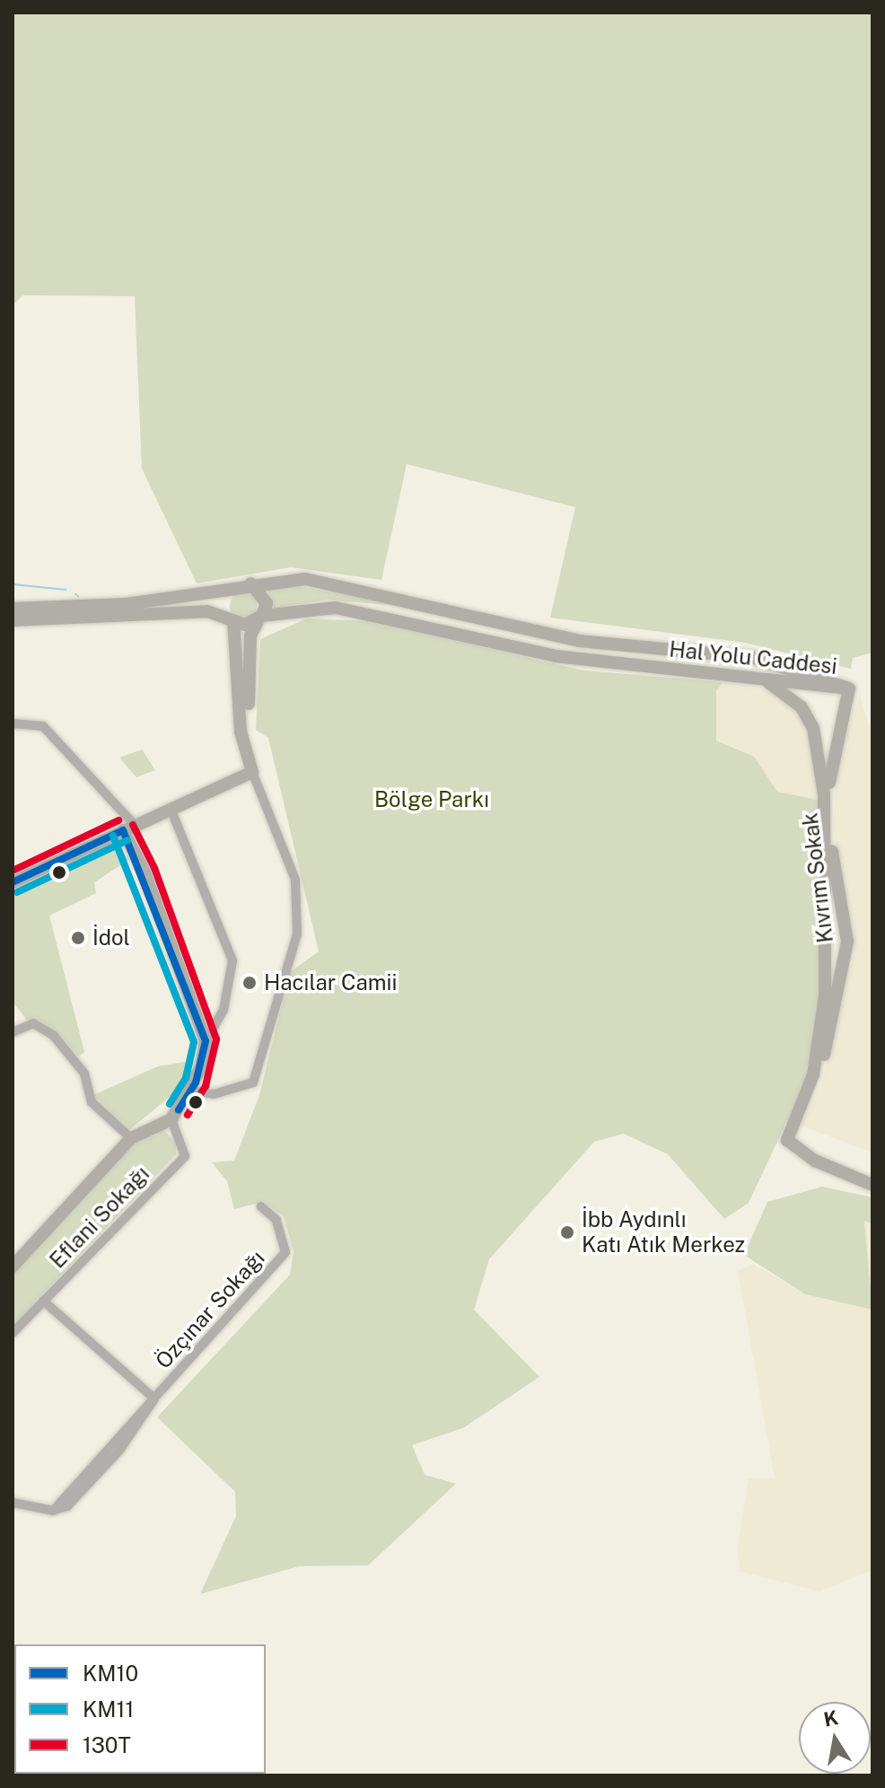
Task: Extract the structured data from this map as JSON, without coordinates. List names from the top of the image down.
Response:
{
  "streets": {
    "street": [
      "Hal Yolu Caddesi",
      "Kıvrım Sokak",
      "Eflani Sokağı",
      "Özçınar Sokağı"
    ]
  },
  "crossings": [
    ["Hal Yolu Caddesi", "Kıvrım Sokak"]
  ],
  "parks": ["Bölge Parkı"],
  "places": ["İdol", "Hacılar Camii", "İbb Aydınlı Katı Atık Merkez"],
  "lines": ["transit line 130T", "transit line KM10", "transit line KM11"],
  "legend": ["KM10", "KM11", "130T"],
  "north": "top"
}
